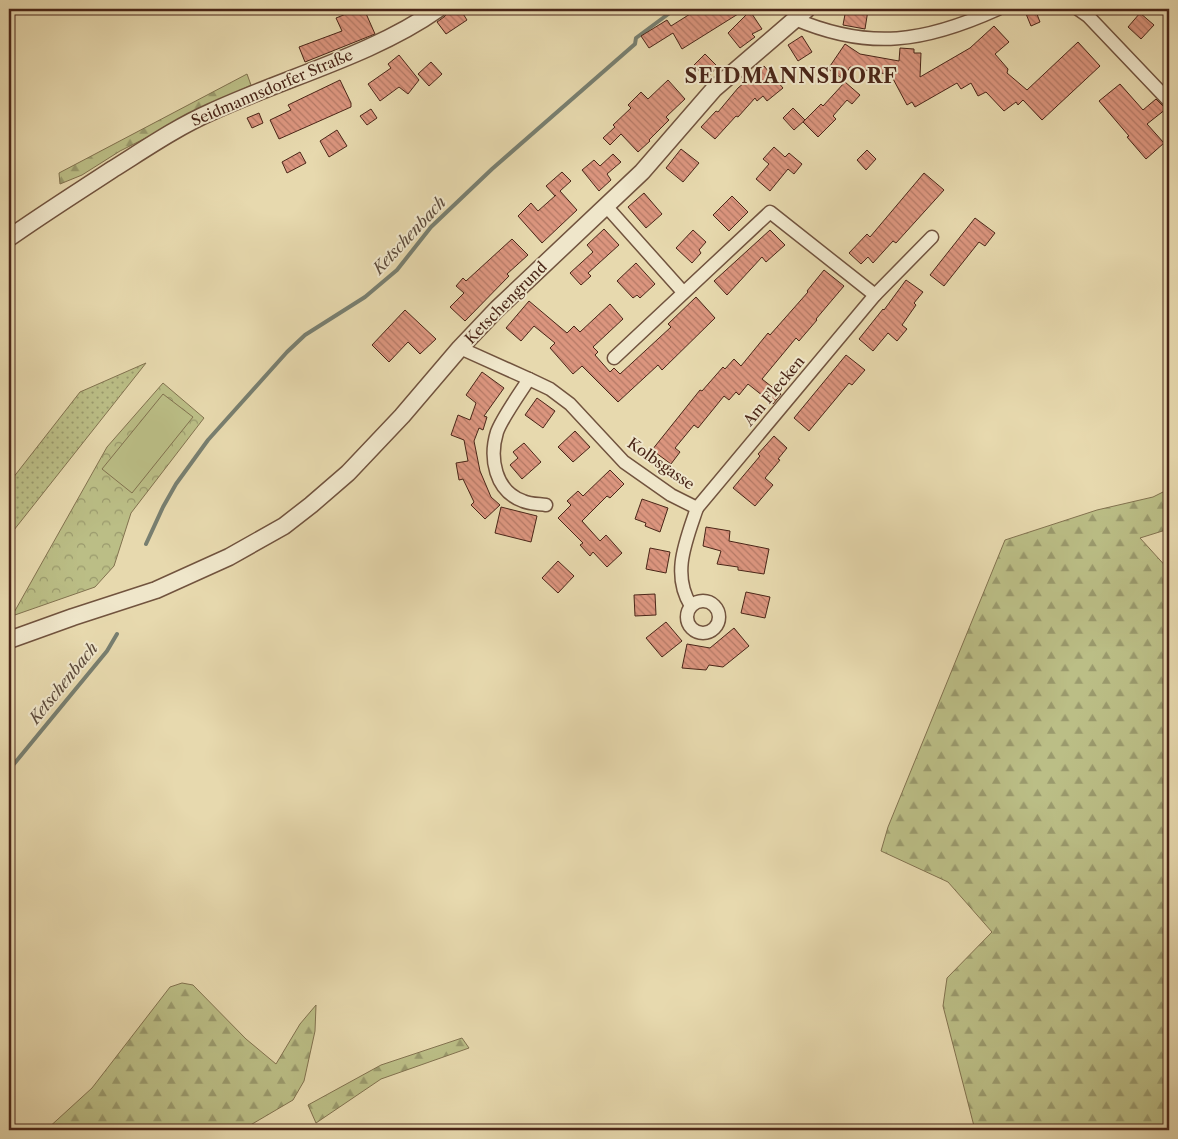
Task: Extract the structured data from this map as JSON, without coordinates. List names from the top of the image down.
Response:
{
  "streets": {
    "street": [
      "Seidmannsdorfer Straße",
      "Ketschengrund",
      "Am Flecken",
      "Kolbsgasse"
    ]
  },
  "crossings": [
    ["Ketschengrund", "Kolbsgasse"],
    ["Am Flecken", "Kolbsgasse"]
  ],
  "districts": ["SEIDMANNSDORF"],
  "water": ["Ketschenbach"]
}
